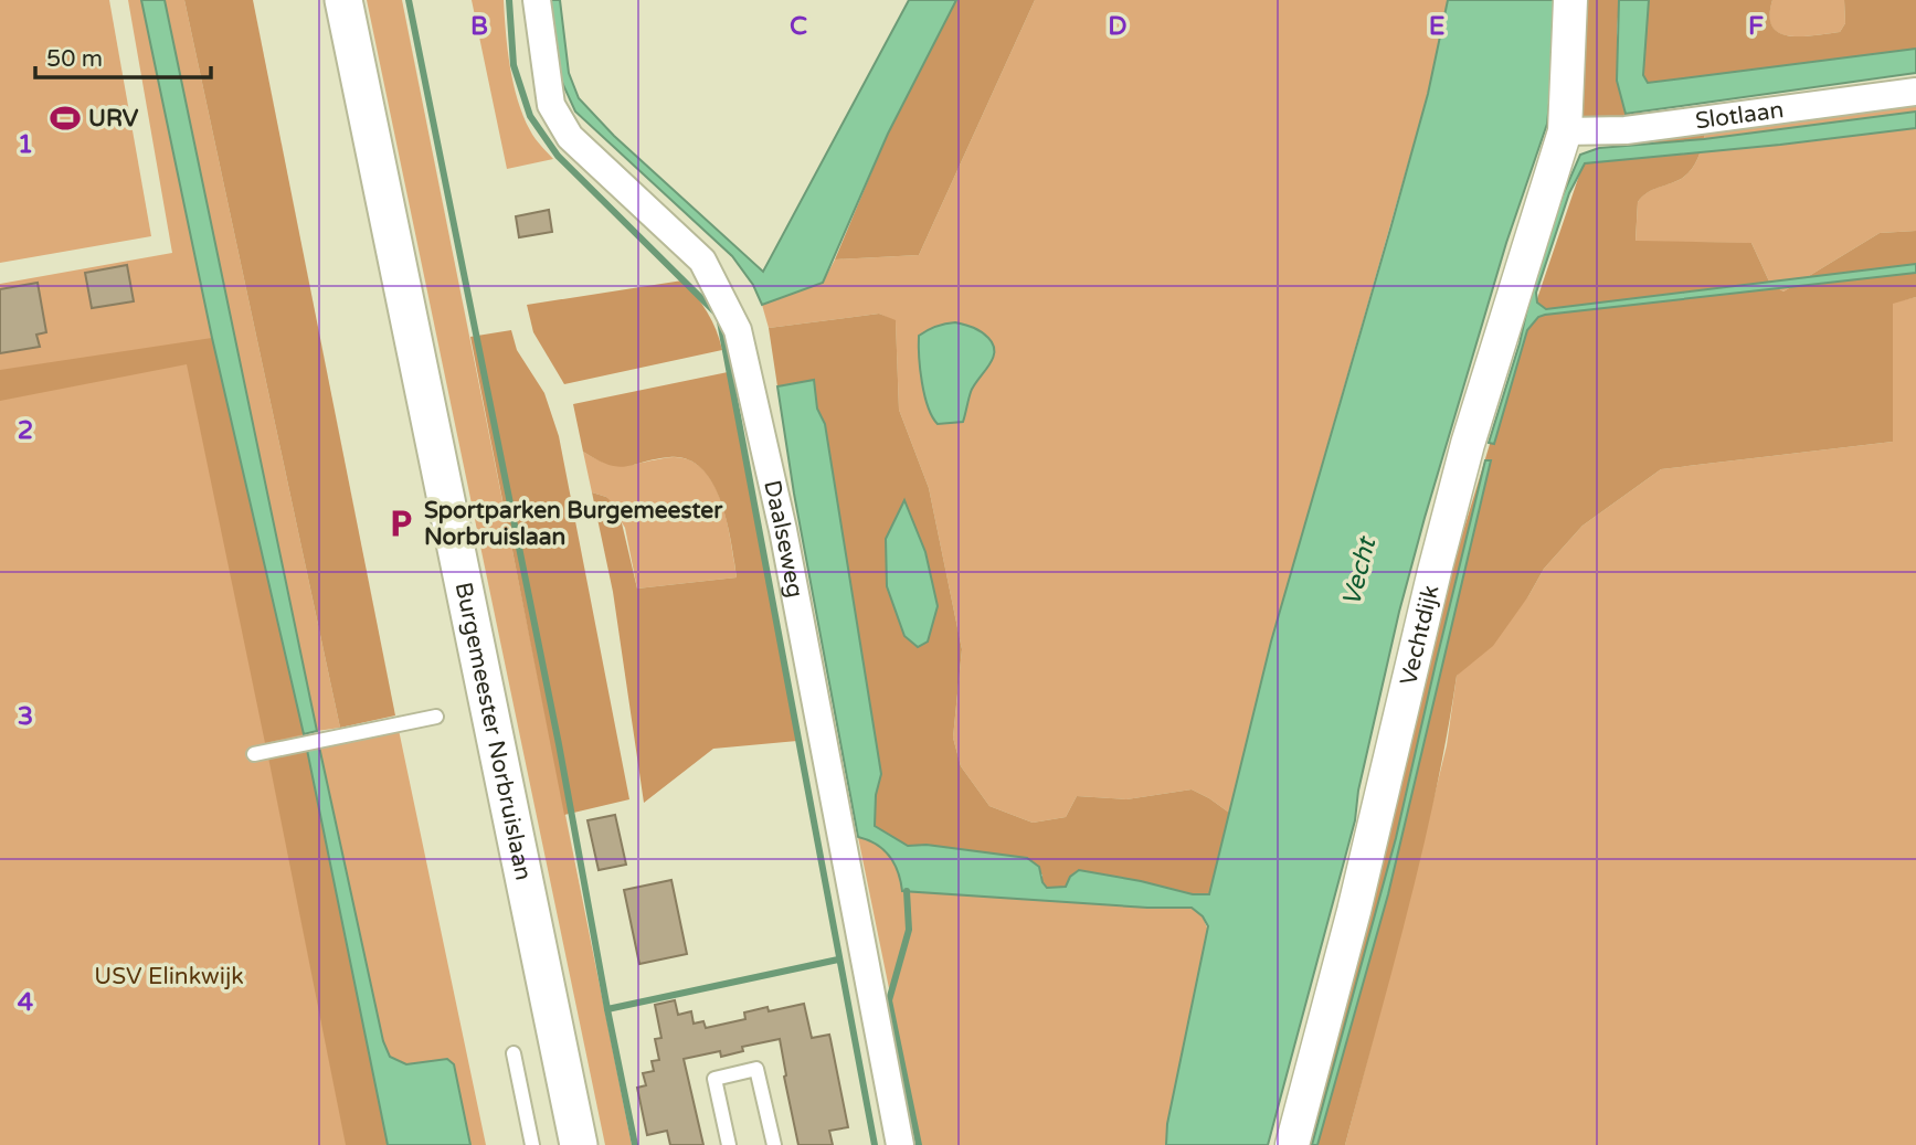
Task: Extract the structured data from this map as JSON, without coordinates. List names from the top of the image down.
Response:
{
  "streets": {
    "main road": ["Burgemeester Norbruislaan"],
    "street": ["Slotlaan", "Daalseweg", "Vechtdijk"]
  },
  "crossings": [
    ["Slotlaan", "Vechtdijk"]
  ],
  "water": ["Vecht"],
  "parks": ["USV Elinkwijk"],
  "places": {
    "sports": ["URV"],
    "parking": ["Sportparken Burgemeester Norbruislaan"]
  },
  "scale_bar": "50 m",
  "grid": {
    "columns": [
      "B",
      "C",
      "D",
      "E",
      "F"
    ],
    "rows": [
      "1",
      "2",
      "3",
      "4"
    ]
  }
}
